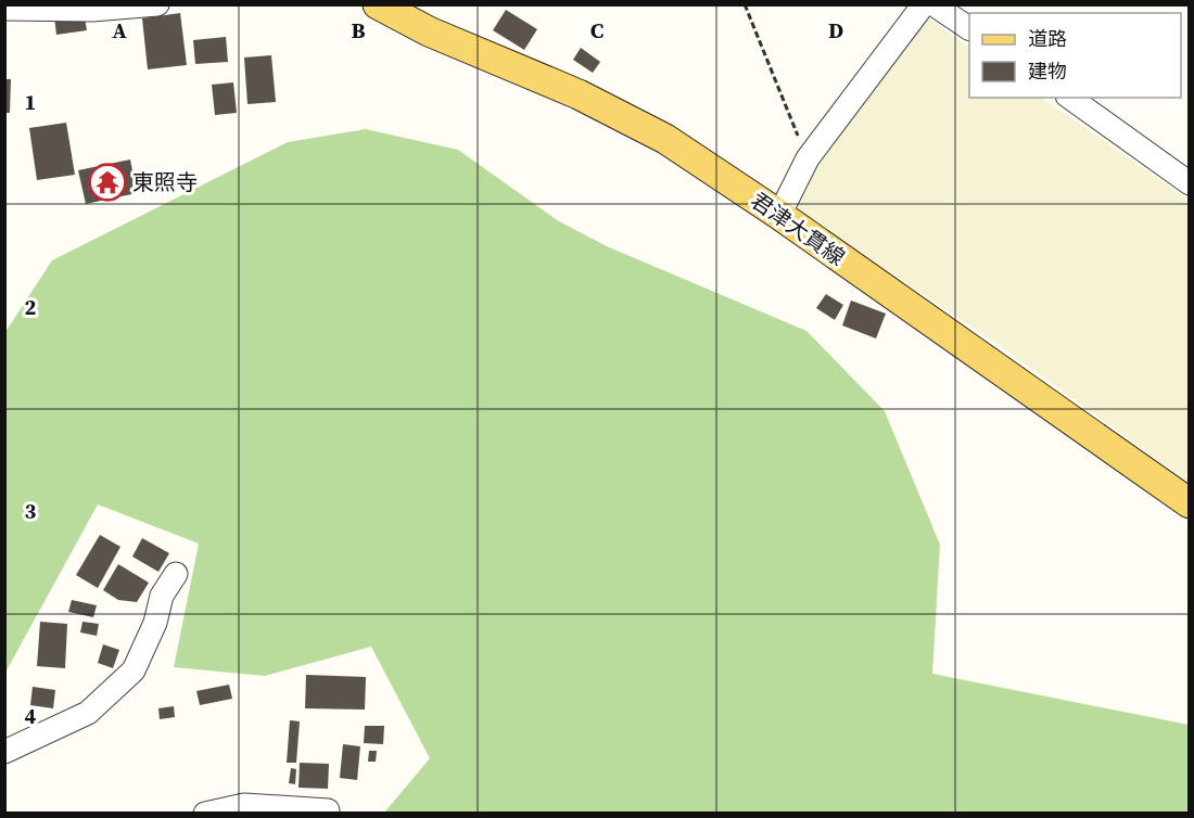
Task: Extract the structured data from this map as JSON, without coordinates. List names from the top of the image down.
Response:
{
  "streets": {
    "main road": ["君津大貫線"]
  },
  "places": {
    "temple": ["東照寺"]
  },
  "legend": ["道路", "建物"],
  "grid": {
    "columns": [
      "A",
      "B",
      "C",
      "D"
    ],
    "rows": [
      "1",
      "2",
      "3",
      "4"
    ]
  }
}
